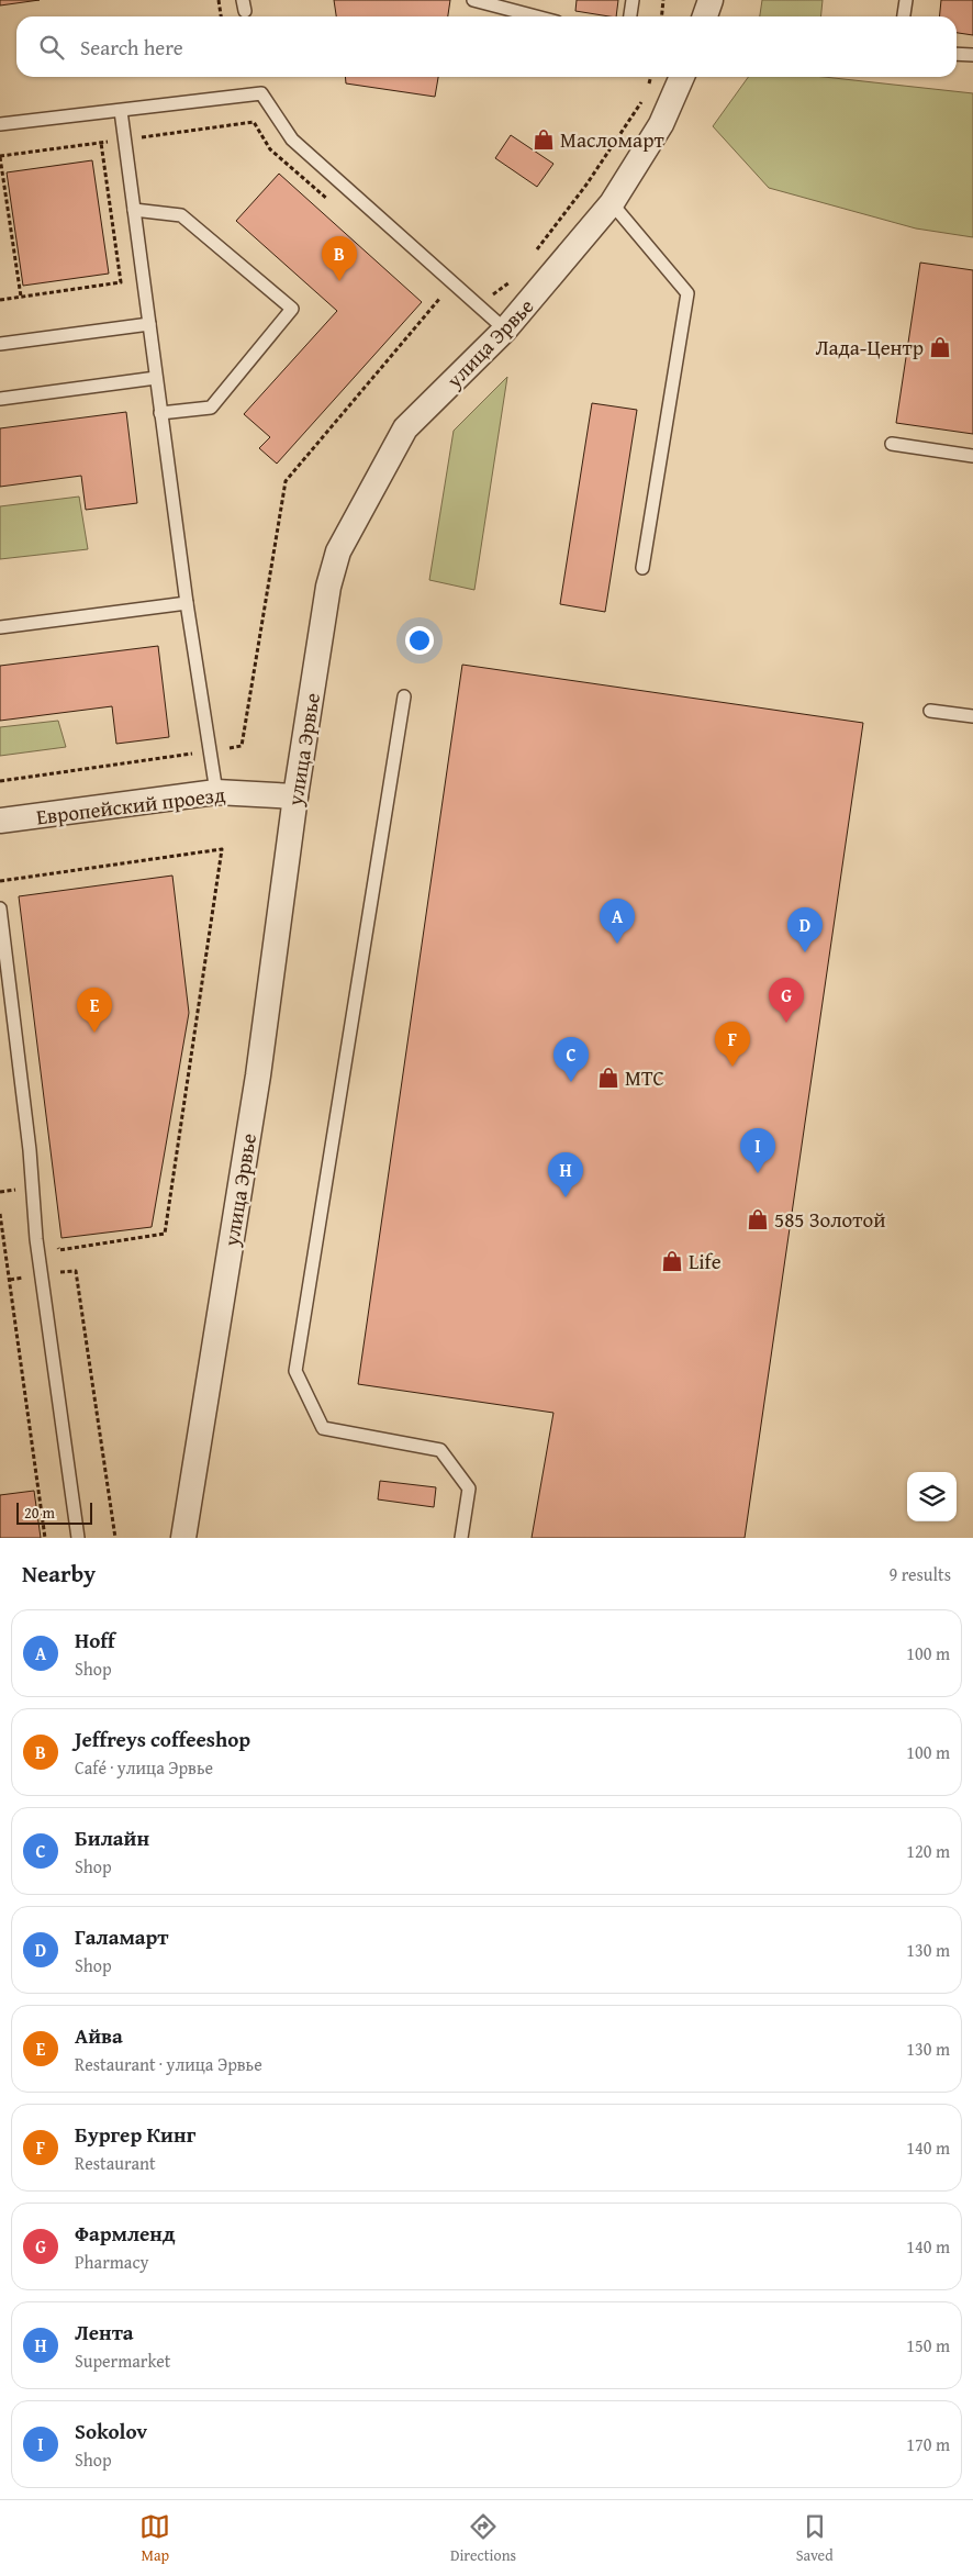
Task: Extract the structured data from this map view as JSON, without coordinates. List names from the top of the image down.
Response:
{
  "streets": {
    "street": ["улица Эрвье", "Европейский проезд"]
  },
  "crossings": [
    ["улица Эрвье", "Европейский проезд"]
  ],
  "places": {
    "shop": [
      "Масломарт",
      "Лада-Центр",
      "МТС",
      "585 Золотой",
      "Life"
    ]
  },
  "scale_bar": "20 m",
  "page": {
    "search": "Search here",
    "pins": [
      "B",
      "A",
      "D",
      "G",
      "E",
      "F",
      "C",
      "I",
      "H"
    ],
    "scale": "20 m",
    "heading": ["Nearby", "9 results"],
    "list": [
      {
        "mark": "A",
        "name": "Hoff",
        "note": "Shop",
        "value": "100 m"
      },
      {
        "mark": "B",
        "name": "Jeffreys coffeeshop",
        "note": "Café · улица Эрвье",
        "value": "100 m"
      },
      {
        "mark": "C",
        "name": "Билайн",
        "note": "Shop",
        "value": "120 m"
      },
      {
        "mark": "D",
        "name": "Галамарт",
        "note": "Shop",
        "value": "130 m"
      },
      {
        "mark": "E",
        "name": "Айва",
        "note": "Restaurant · улица Эрвье",
        "value": "130 m"
      },
      {
        "mark": "F",
        "name": "Бургер Кинг",
        "note": "Restaurant",
        "value": "140 m"
      },
      {
        "mark": "G",
        "name": "Фармленд",
        "note": "Pharmacy",
        "value": "140 m"
      },
      {
        "mark": "H",
        "name": "Лента",
        "note": "Supermarket",
        "value": "150 m"
      },
      {
        "mark": "I",
        "name": "Sokolov",
        "note": "Shop",
        "value": "170 m"
      }
    ],
    "nav": ["Map", "Directions", "Saved"]
  }
}
